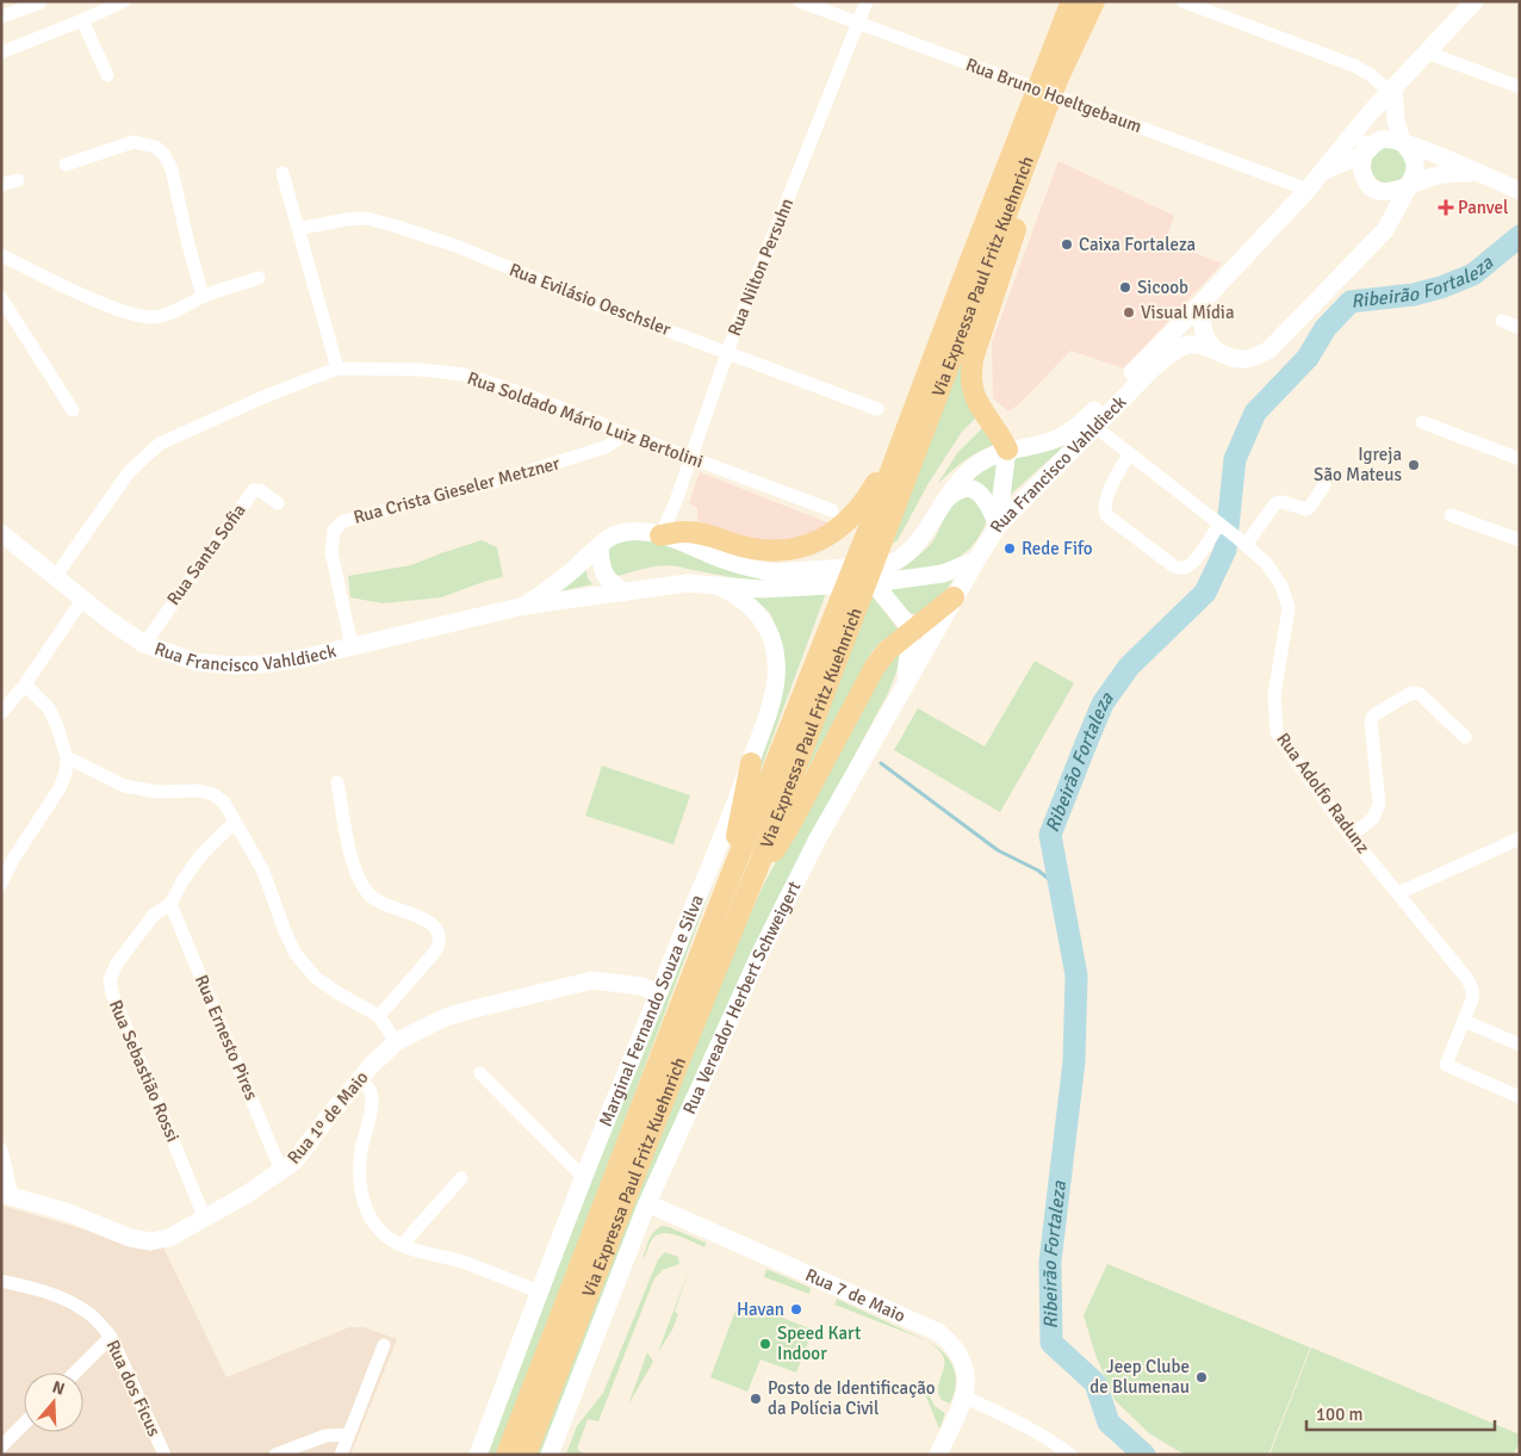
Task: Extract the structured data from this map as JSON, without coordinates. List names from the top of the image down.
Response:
{
  "streets": {
    "main road": [
      "Via Expressa Paul Fritz Kuehnrich",
      "Rua Francisco Vahldieck",
      "Rua Vereador Herbert Schweigert",
      "Marginal Fernando Souza e Silva",
      "Rua 1º de Maio",
      "Rua 7 de Maio"
    ],
    "street": [
      "Rua Bruno Hoeltgebaum",
      "Rua Nilton Persuhn",
      "Rua Evilásio Oeschsler",
      "Rua Soldado Mário Luiz Bertolini",
      "Rua Crista Gieseler Metzner",
      "Rua Santa Sofia",
      "Rua Adolfo Radunz",
      "Rua Ernesto Pires",
      "Rua Sebastião Rossi",
      "Rua dos Ficus"
    ]
  },
  "crossings": [
    ["Rua Bruno Hoeltgebaum", "Rua Nilton Persuhn"],
    ["Rua Bruno Hoeltgebaum", "Rua Francisco Vahldieck"],
    ["Rua Nilton Persuhn", "Rua Evilásio Oeschsler"],
    ["Rua Nilton Persuhn", "Rua Soldado Mário Luiz Bertolini"],
    ["Rua Nilton Persuhn", "Rua Francisco Vahldieck"],
    ["Rua Soldado Mário Luiz Bertolini", "Rua Francisco Vahldieck"],
    ["Rua Soldado Mário Luiz Bertolini", "Rua Crista Gieseler Metzner"],
    ["Rua Francisco Vahldieck", "Rua Crista Gieseler Metzner"],
    ["Rua Francisco Vahldieck", "Rua Santa Sofia"],
    ["Rua Francisco Vahldieck", "Rua Adolfo Radunz"],
    ["Rua Francisco Vahldieck", "Rua Vereador Herbert Schweigert"],
    ["Rua Francisco Vahldieck", "Marginal Fernando Souza e Silva"],
    ["Rua Vereador Herbert Schweigert", "Rua 7 de Maio"],
    ["Marginal Fernando Souza e Silva", "Rua 1º de Maio"],
    ["Rua Ernesto Pires", "Rua Sebastião Rossi"],
    ["Rua Ernesto Pires", "Rua 1º de Maio"],
    ["Rua Sebastião Rossi", "Rua 1º de Maio"]
  ],
  "water": ["Ribeirão Fortaleza"],
  "places": {
    "health": ["Panvel"],
    "other": [
      "Caixa Fortaleza",
      "Sicoob",
      "Visual Mídia",
      "Igreja São Mateus",
      "Rede Fifo",
      "Havan",
      "Speed Kart Indoor",
      "Jeep Clube de Blumenau",
      "Posto de Identificação da Polícia Civil"
    ]
  },
  "scale_bar": "100 m",
  "north": "top"
}
